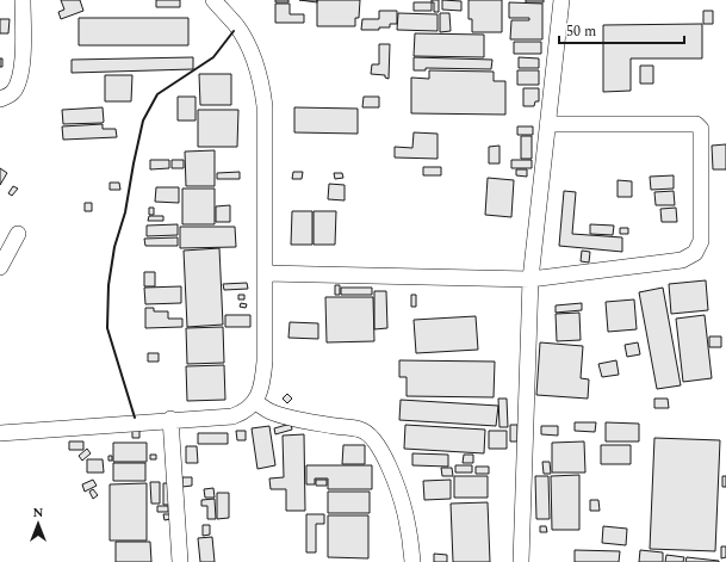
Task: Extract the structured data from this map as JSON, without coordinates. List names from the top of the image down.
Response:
{
  "scale_bar": "50 m",
  "north": "top"
}
